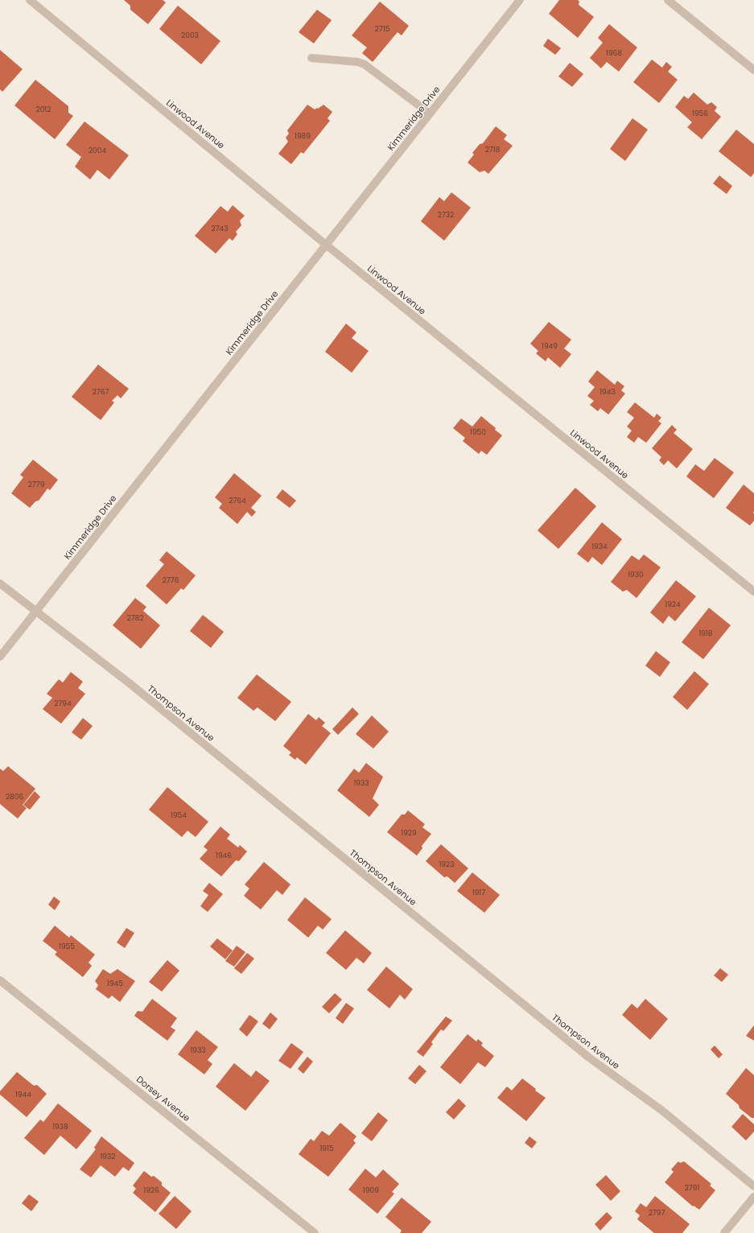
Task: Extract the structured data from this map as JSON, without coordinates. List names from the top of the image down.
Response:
{
  "streets": {
    "street": [
      "Kimmeridge Drive",
      "Linwood Avenue",
      "Thompson Avenue",
      "Dorsey Avenue"
    ]
  },
  "crossings": [
    ["Kimmeridge Drive", "Linwood Avenue"],
    ["Kimmeridge Drive", "Thompson Avenue"]
  ],
  "house_numbers": [
    "2715",
    "2003",
    "1968",
    "2012",
    "1956",
    "1989",
    "2718",
    "2004",
    "2732",
    "2743",
    "1949",
    "2767",
    "1943",
    "1950",
    "2779",
    "2764",
    "1934",
    "1930",
    "2776",
    "1924",
    "2782",
    "1918",
    "2794",
    "1933",
    "2806",
    "1954",
    "1929",
    "1946",
    "1923",
    "1917",
    "1955",
    "1945",
    "1933",
    "1944",
    "1938",
    "1915",
    "1932",
    "2791",
    "1926",
    "1909",
    "2797"
  ]
}
